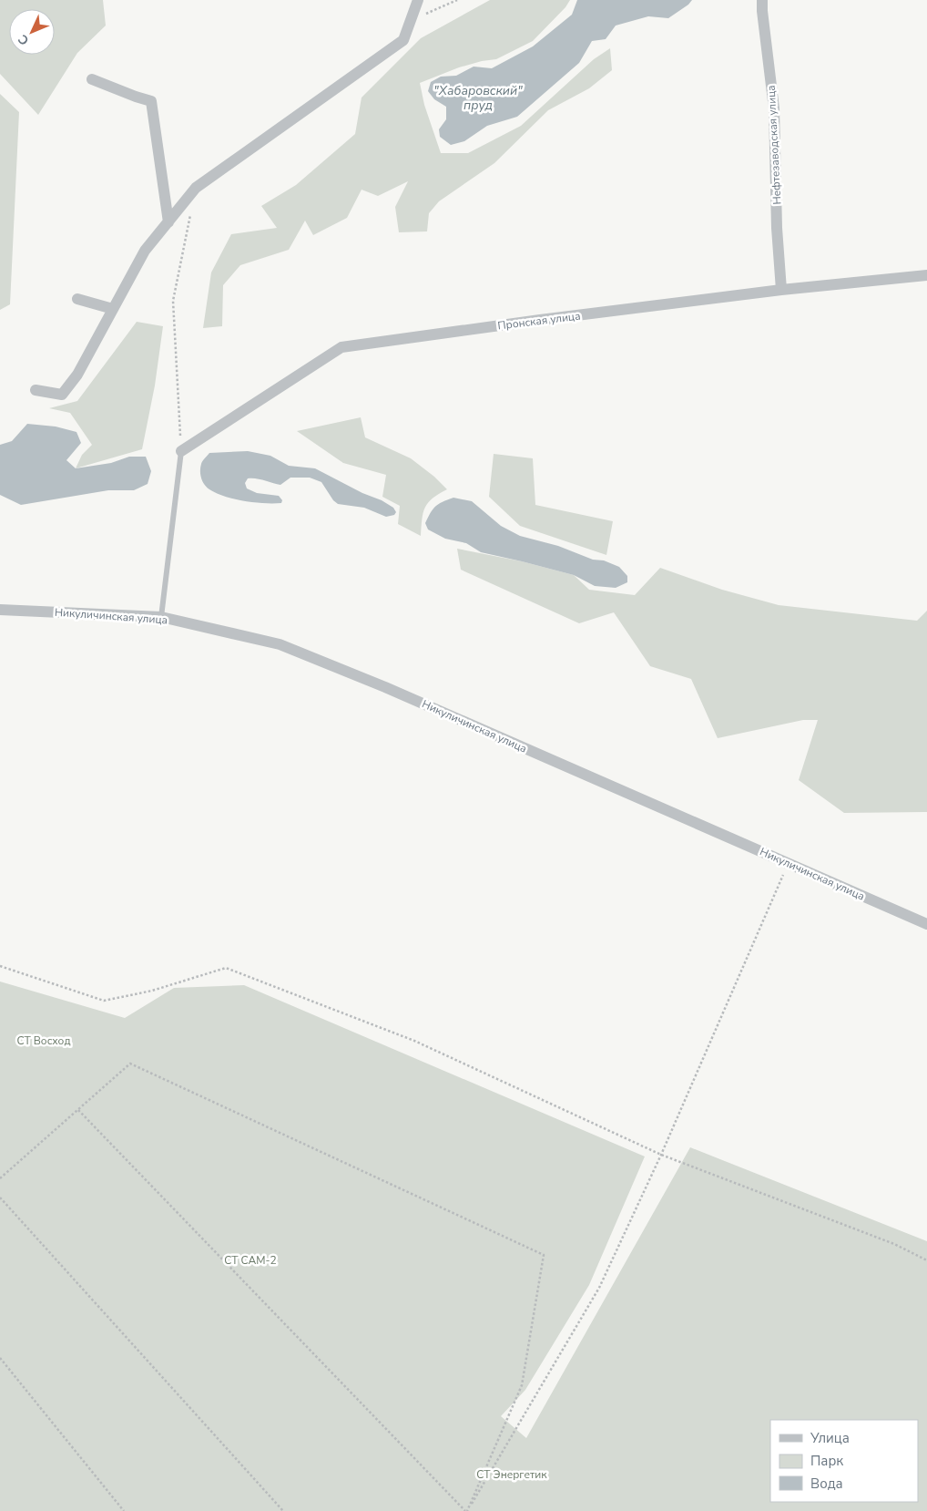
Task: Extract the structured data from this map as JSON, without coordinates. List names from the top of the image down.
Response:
{
  "streets": {
    "street": ["Нефтезаводская улица", "Пронская улица", "Никуличинская улица"]
  },
  "crossings": [
    ["Нефтезаводская улица", "Пронская улица"]
  ],
  "water": ["\"Хабаровский\" пруд"],
  "parks": ["СТ Восход", "СТ САМ-2", "СТ Энергетик"],
  "legend": ["Улица", "Парк", "Вода"],
  "north": "bottom left"
}
